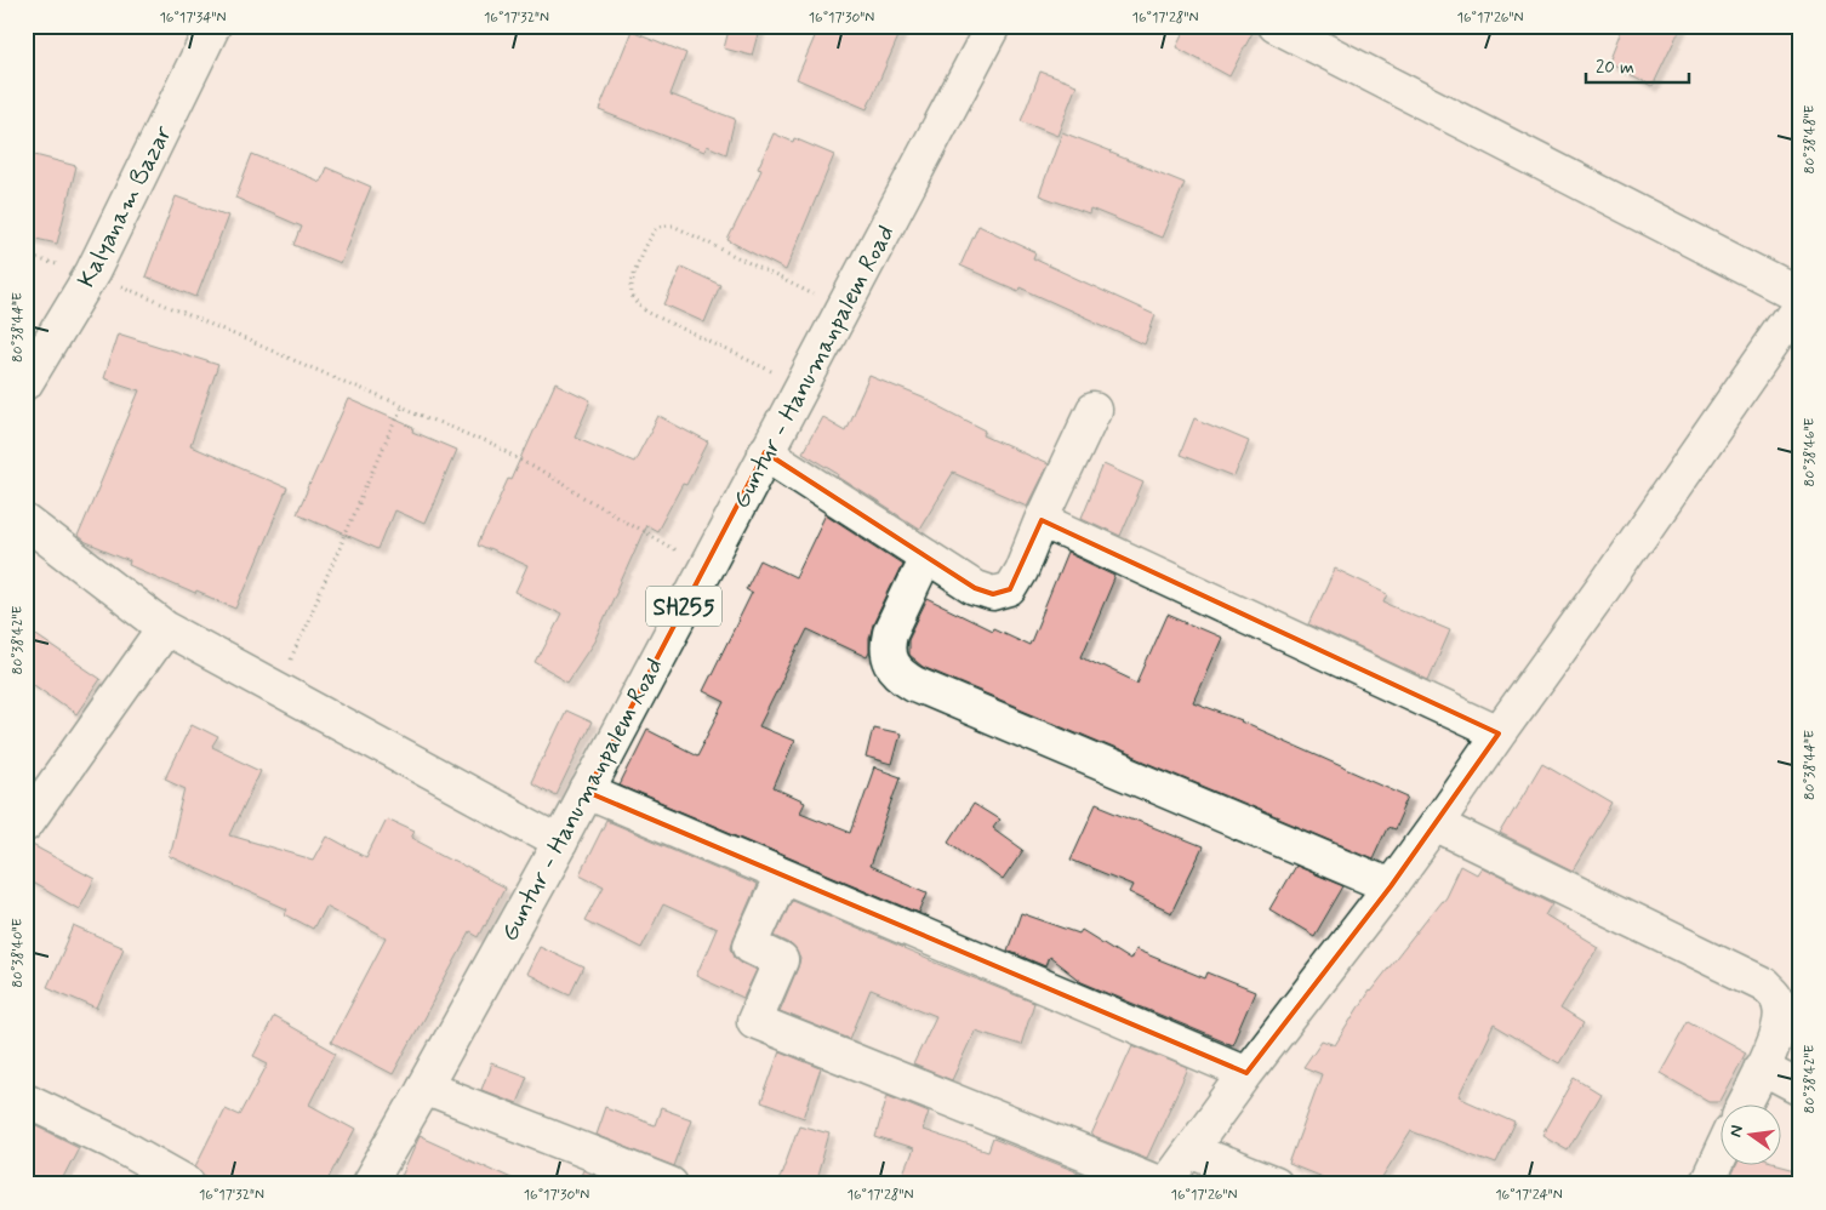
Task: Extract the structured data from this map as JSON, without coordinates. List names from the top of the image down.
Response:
{
  "streets": {
    "street": ["Kalyanam Bazar", "Guntur - Hanumanpalem Road", "SH255"]
  },
  "scale_bar": "20 m",
  "north": "left",
  "coordinates": [
    "16°17'34\"N",
    "16°17'32\"N",
    "16°17'30\"N",
    "16°17'28\"N",
    "16°17'26\"N",
    "80°38'48\"E",
    "80°38'44\"E",
    "80°38'46\"E",
    "80°38'42\"E",
    "80°38'40\"E",
    "16°17'24\"N"
  ]
}
